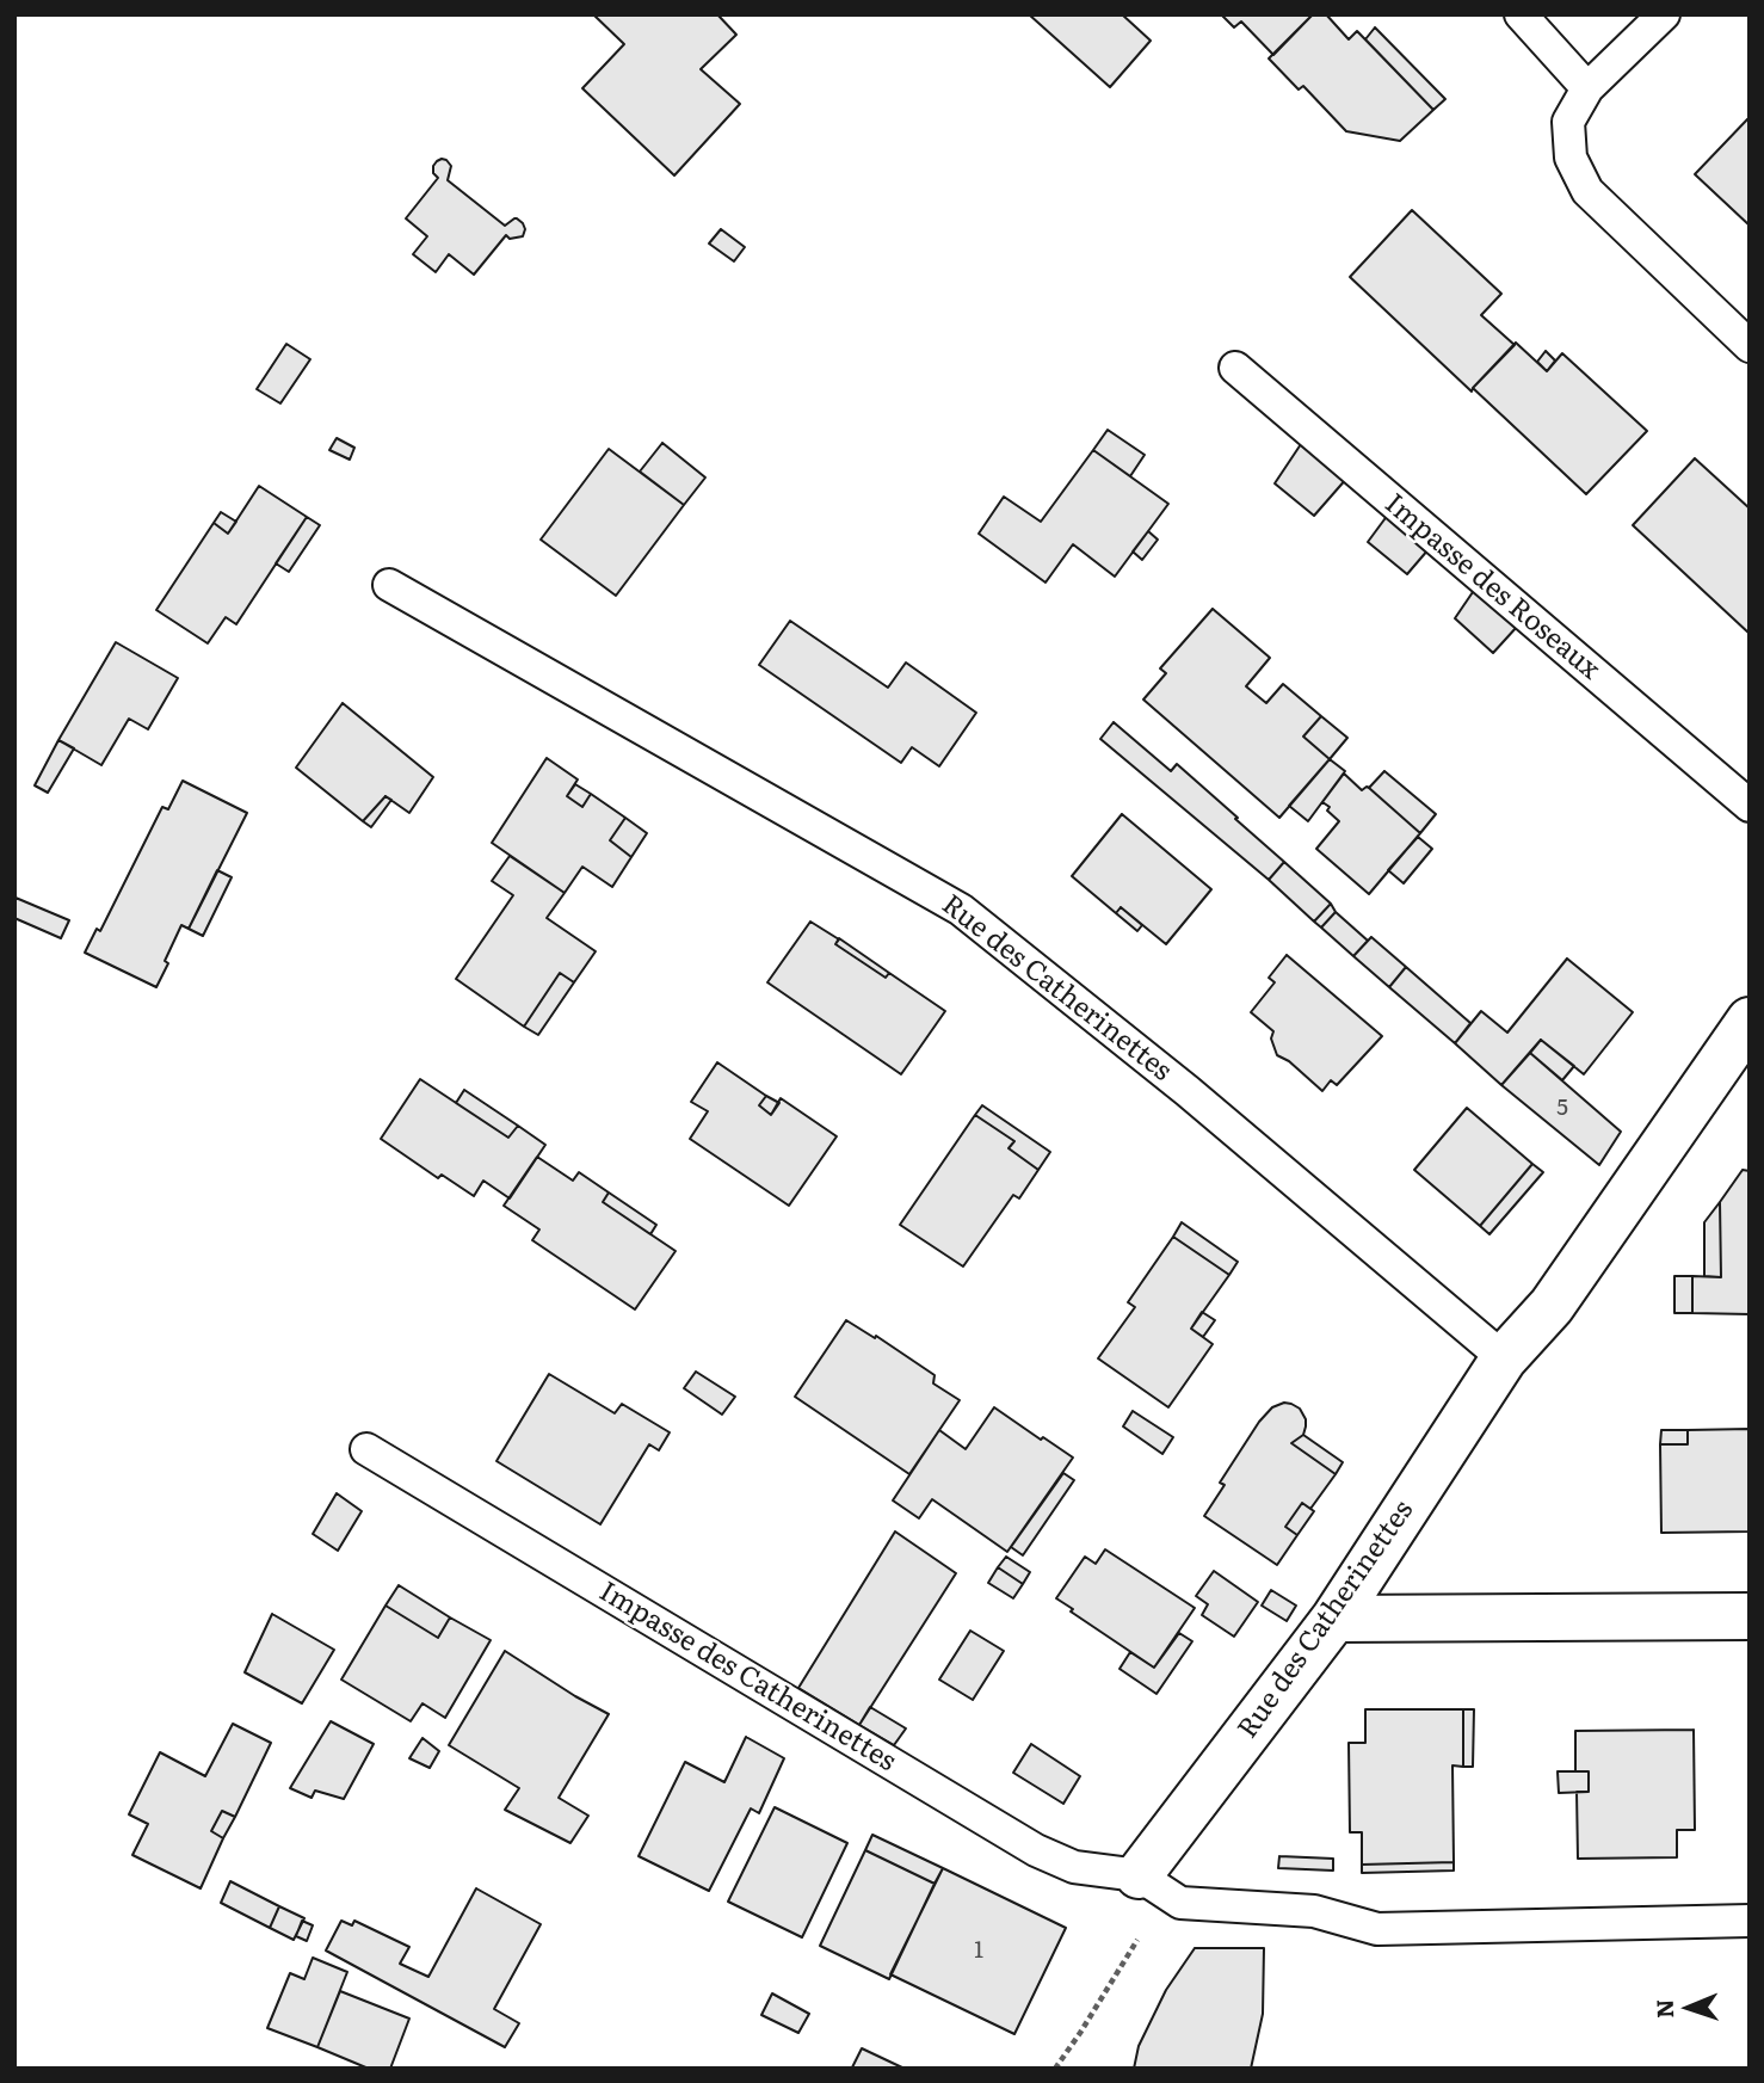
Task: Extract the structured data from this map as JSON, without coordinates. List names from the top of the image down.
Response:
{
  "streets": {
    "street": ["Rue des Catherinettes"],
    "lane": ["Impasse des Roseaux", "Impasse des Catherinettes"]
  },
  "crossings": [
    ["Rue des Catherinettes", "Impasse des Catherinettes"]
  ],
  "house_numbers": ["5", "1"],
  "north": "left"
}
